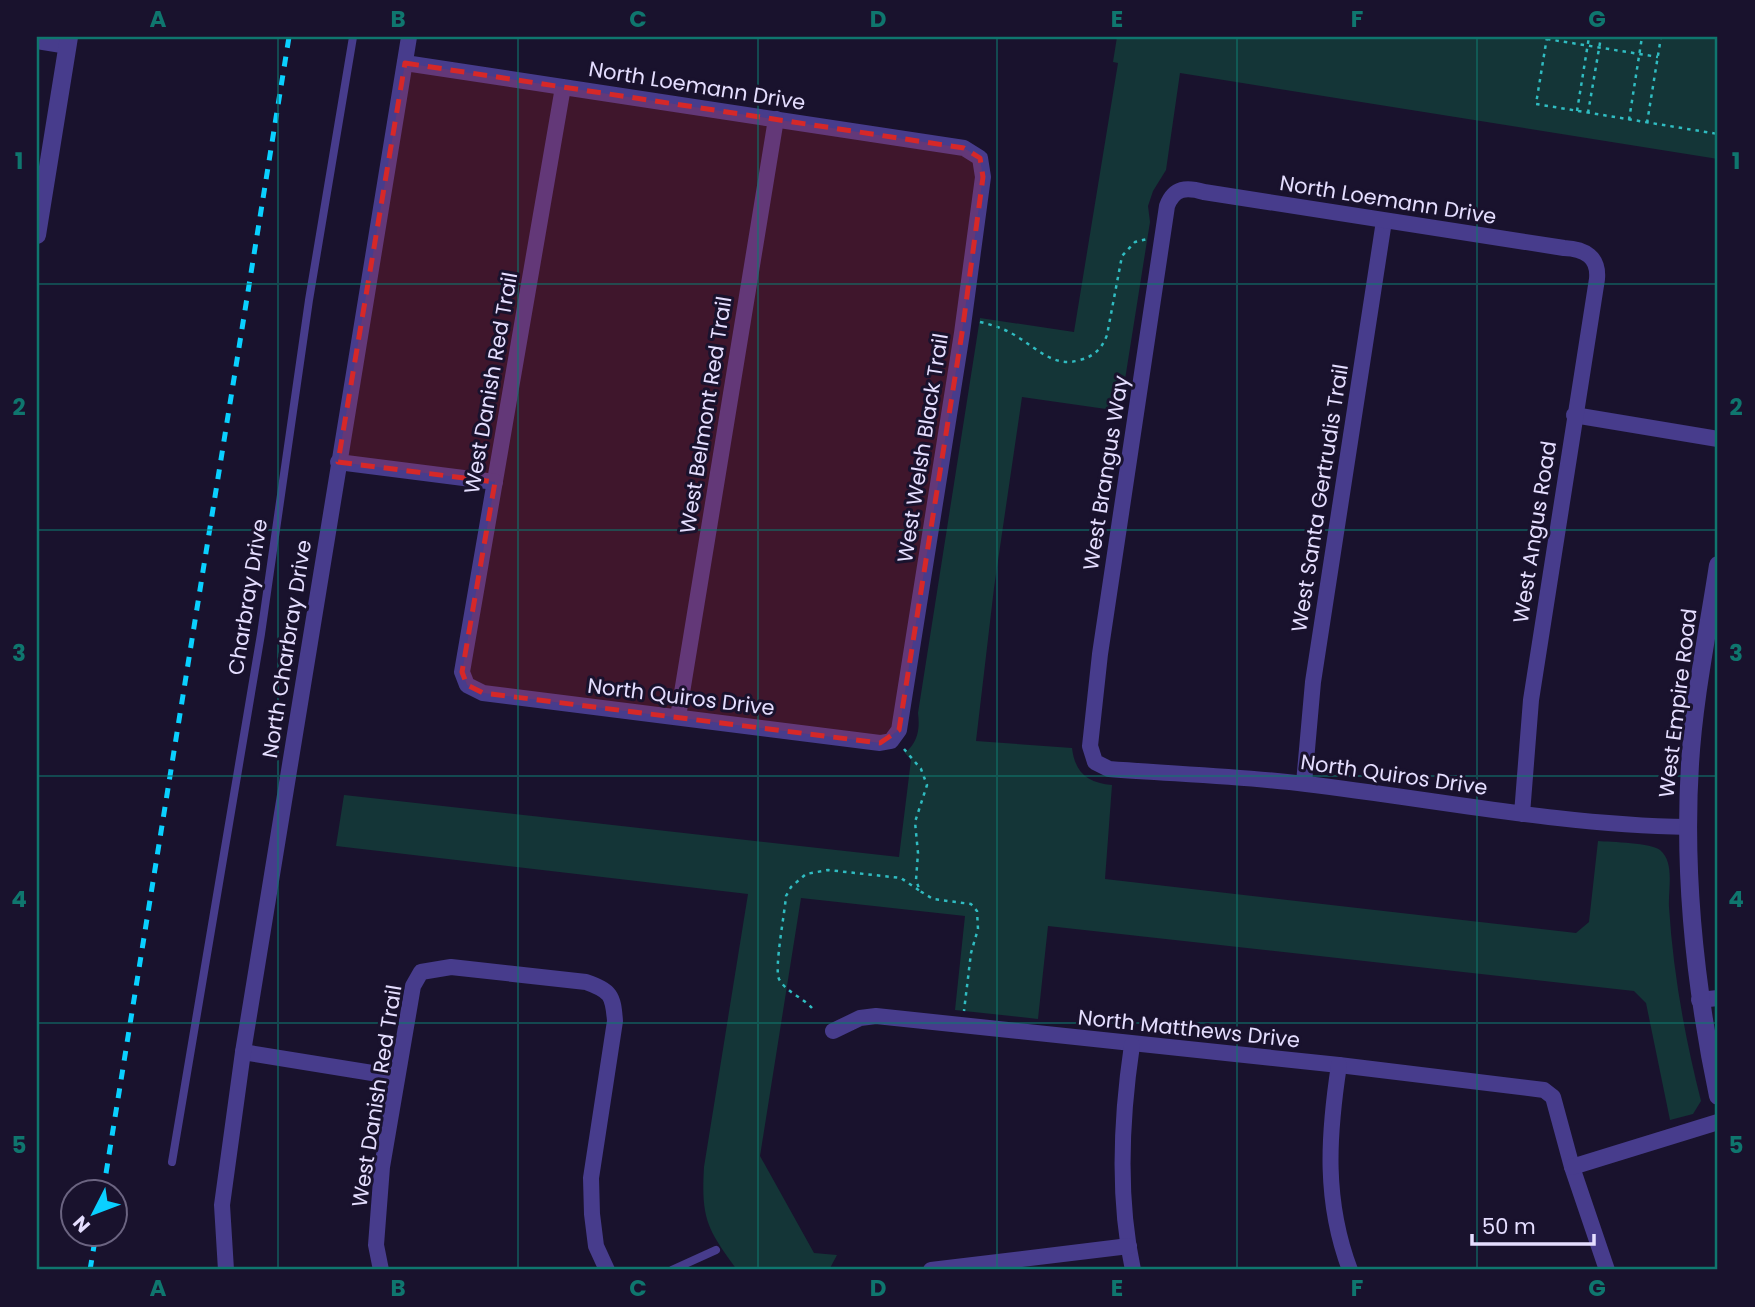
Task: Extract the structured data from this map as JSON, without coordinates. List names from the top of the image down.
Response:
{
  "streets": {
    "street": [
      "North Loemann Drive",
      "West Danish Red Trail",
      "West Belmont Red Trail",
      "West Welsh Black Trail",
      "West Brangus Way",
      "West Santa Gertrudis Trail",
      "West Angus Road",
      "North Charbray Drive",
      "North Quiros Drive",
      "West Empire Road",
      "North Matthews Drive"
    ],
    "lane": ["Charbray Drive"]
  },
  "crossings": [
    ["North Loemann Drive", "West Danish Red Trail"],
    ["North Loemann Drive", "West Belmont Red Trail"],
    ["North Loemann Drive", "West Welsh Black Trail"],
    ["North Loemann Drive", "West Brangus Way"],
    ["North Loemann Drive", "West Santa Gertrudis Trail"],
    ["North Loemann Drive", "West Angus Road"],
    ["North Loemann Drive", "North Charbray Drive"],
    ["West Danish Red Trail", "North Quiros Drive"],
    ["West Belmont Red Trail", "North Quiros Drive"],
    ["West Welsh Black Trail", "North Quiros Drive"],
    ["West Brangus Way", "North Quiros Drive"],
    ["West Santa Gertrudis Trail", "North Quiros Drive"],
    ["West Angus Road", "North Quiros Drive"],
    ["North Quiros Drive", "West Empire Road"]
  ],
  "scale_bar": "50 m",
  "north": "bottom left",
  "grid": {
    "columns": [
      "A",
      "B",
      "C",
      "D",
      "E",
      "F",
      "G"
    ],
    "rows": [
      "1",
      "2",
      "3",
      "4",
      "5"
    ]
  }
}
